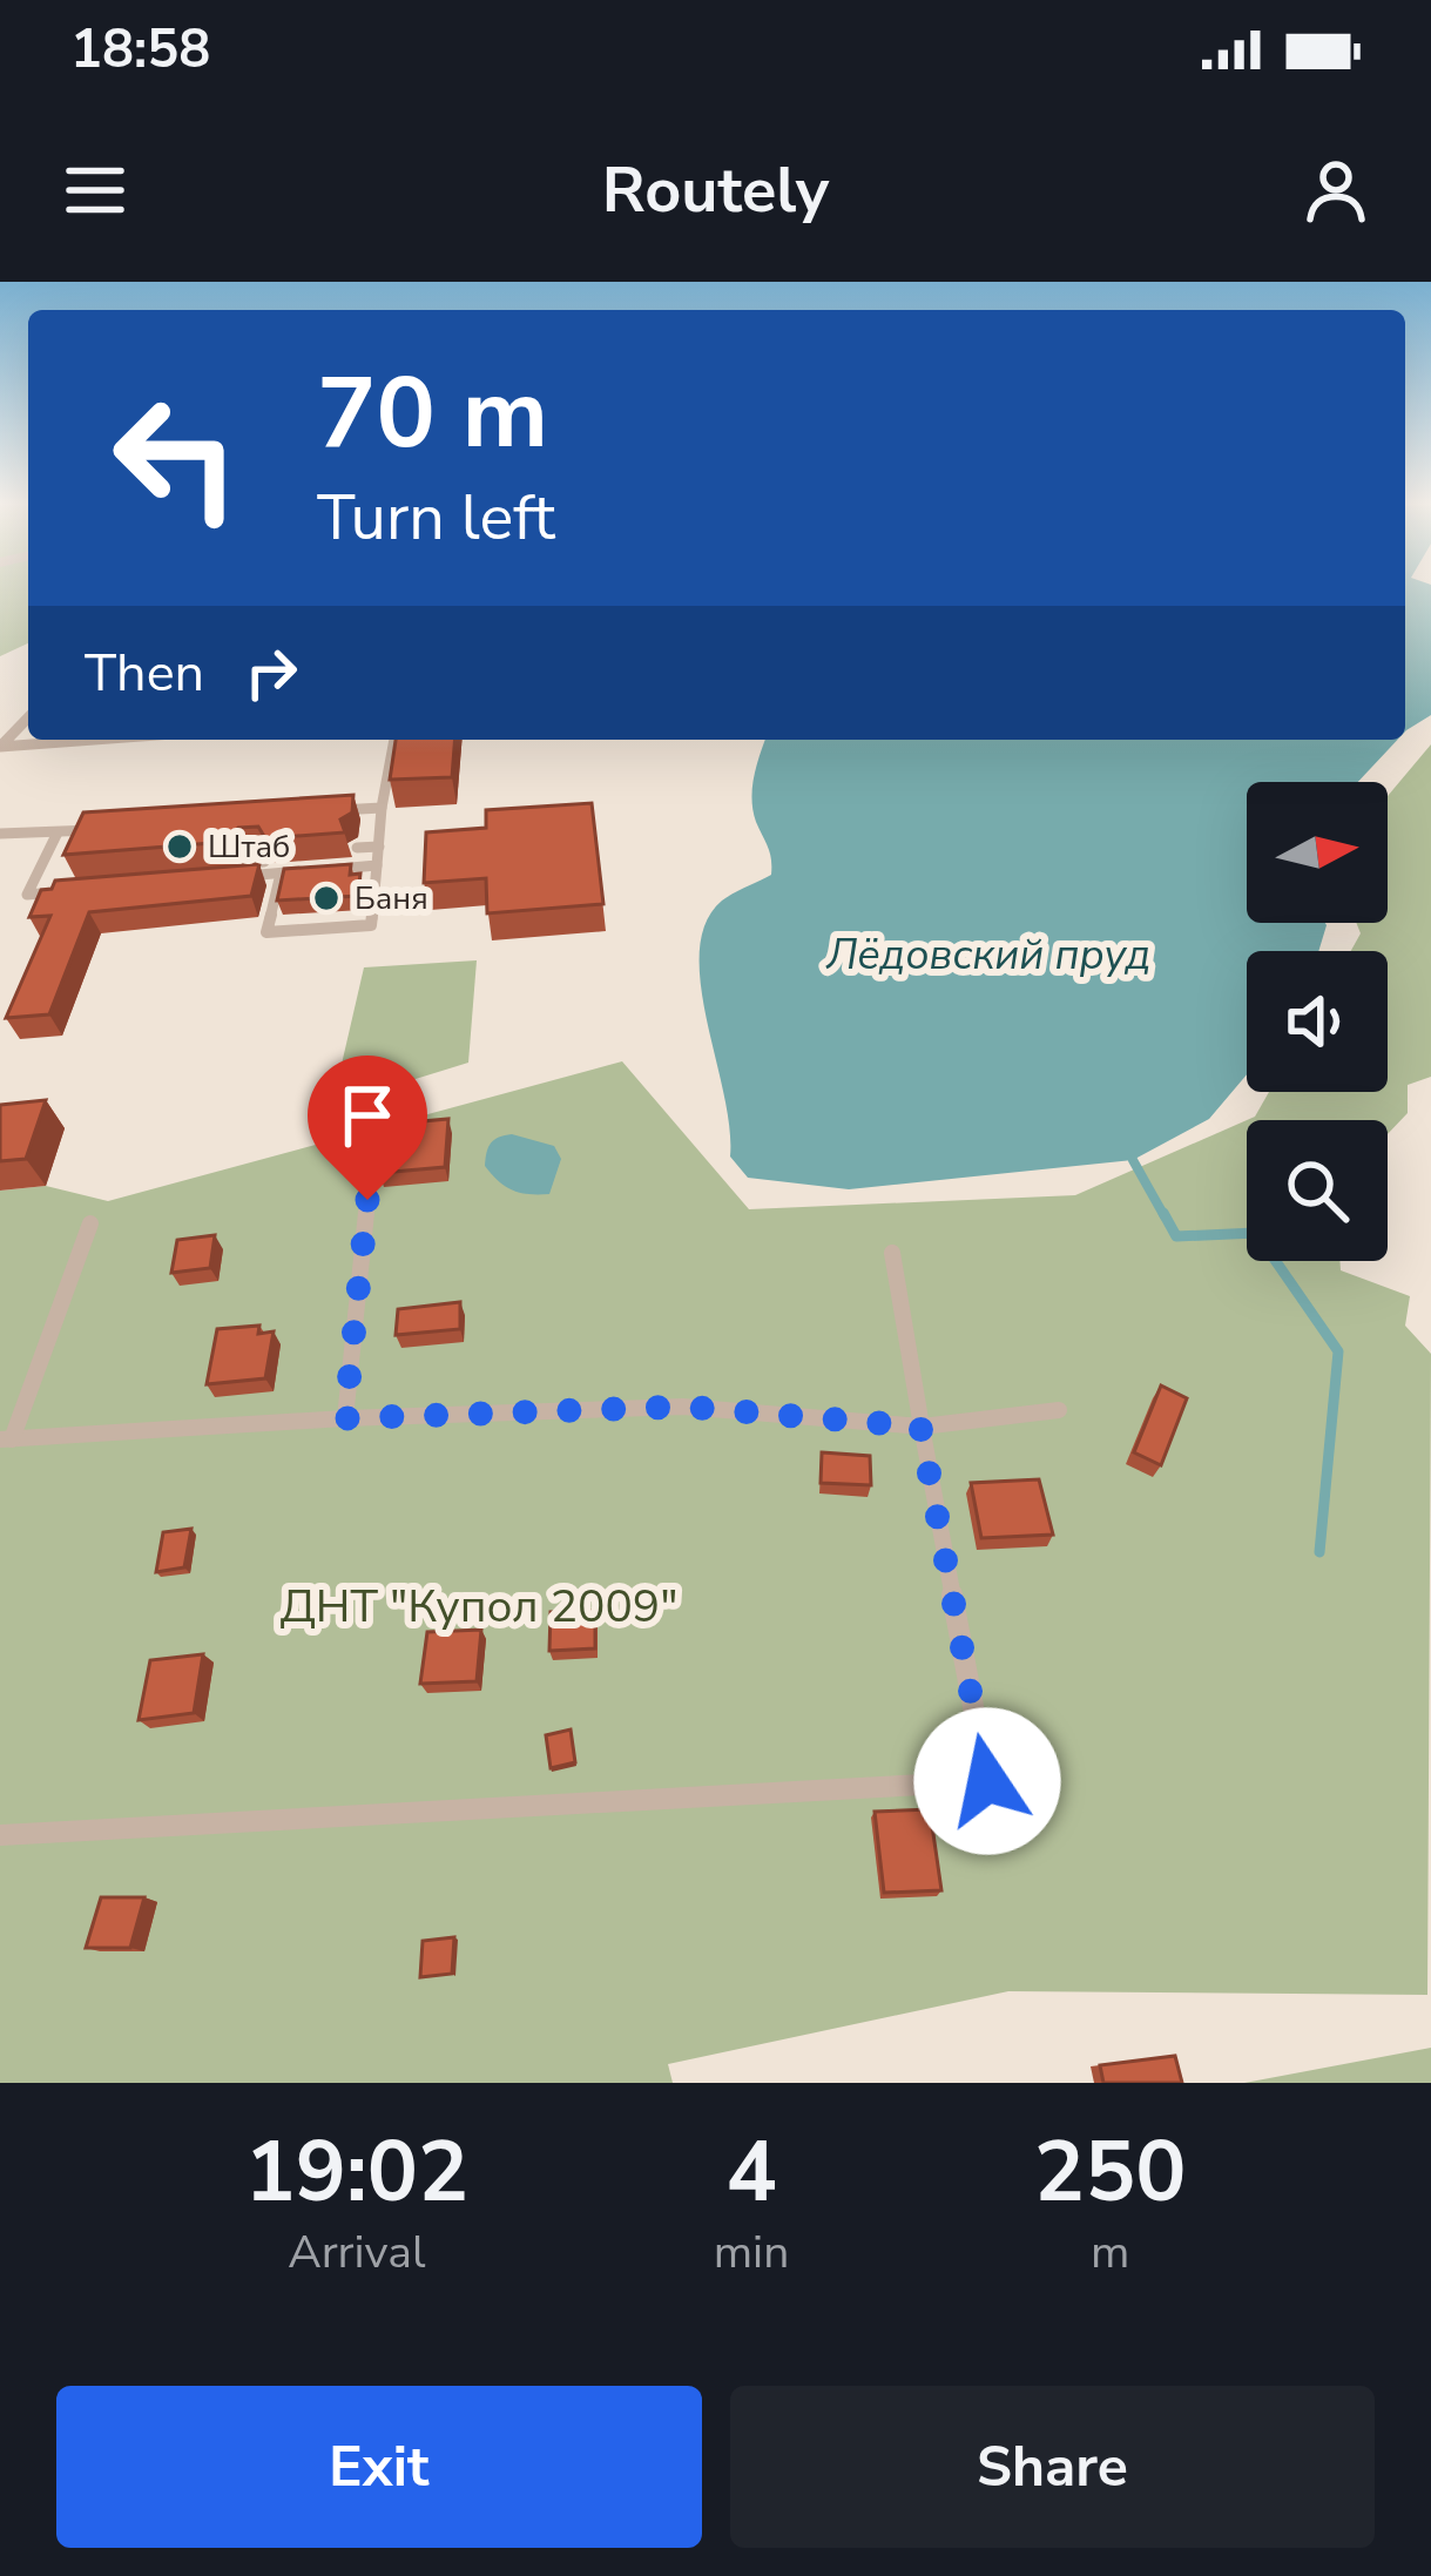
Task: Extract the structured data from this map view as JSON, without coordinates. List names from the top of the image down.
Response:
{
  "water": ["Лёдовский пруд"],
  "parks": ["ДНТ \"Купол 2009\""],
  "places": ["Штаб", "Баня"],
  "north": "right",
  "page": {
    "status": "18:58",
    "header": "Routely",
    "turn": ["70 m", "Turn left"],
    "then": "Then",
    "eta": [
      "19:02",
      "Arrival",
      "4",
      "min",
      "250",
      "m"
    ],
    "buttons": ["Exit", "Share"]
  }
}
